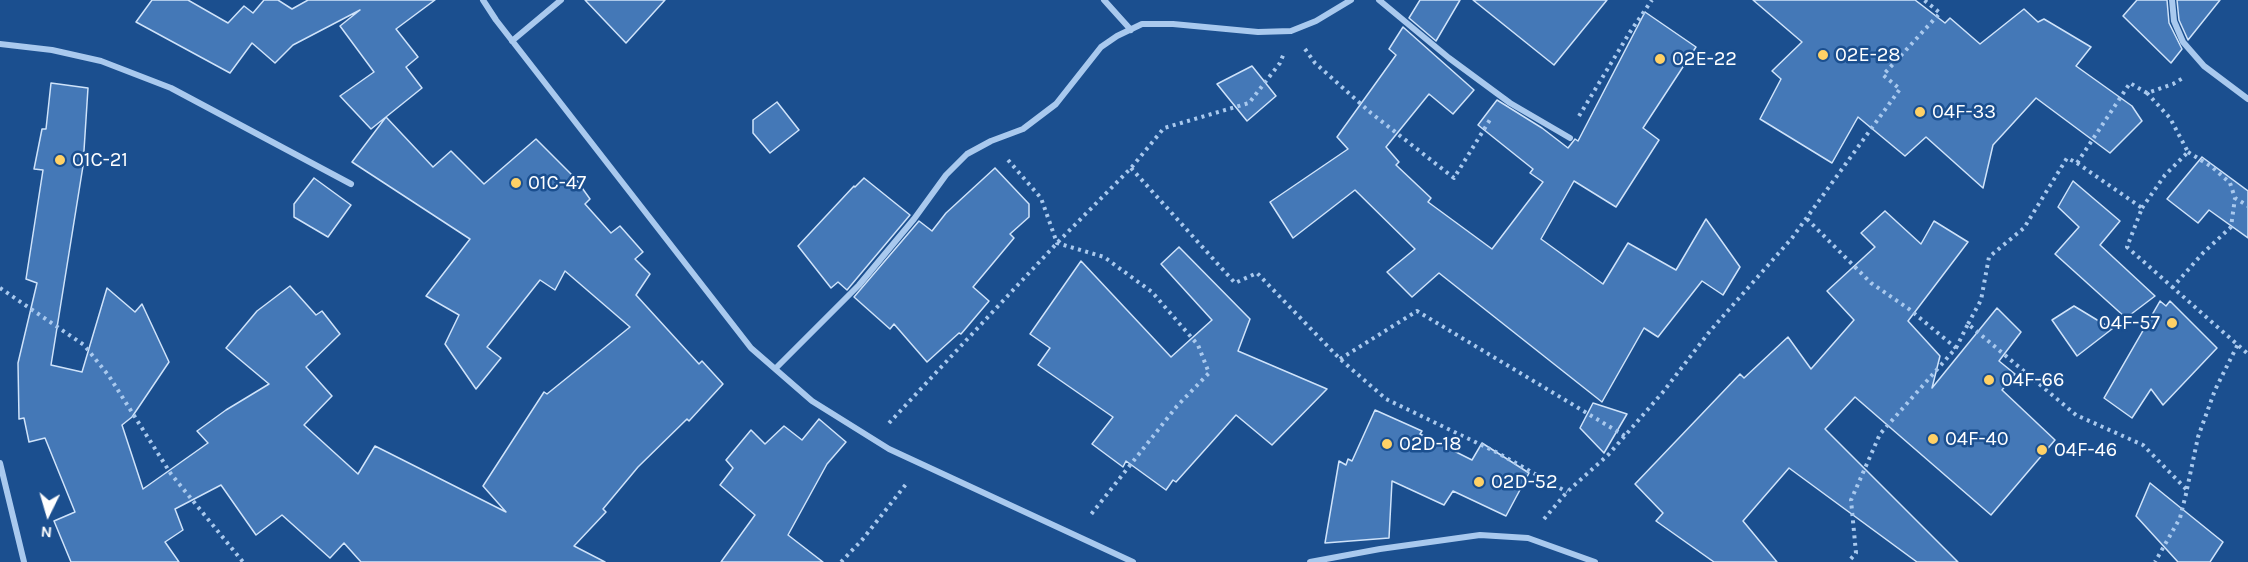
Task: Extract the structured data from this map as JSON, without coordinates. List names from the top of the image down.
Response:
{
  "places": [
    "02E-28",
    "02E-22",
    "04F-33",
    "01C-21",
    "01C-47",
    "04F-57",
    "04F-66",
    "04F-40",
    "02D-18",
    "04F-46",
    "02D-52"
  ],
  "north": "bottom"
}
